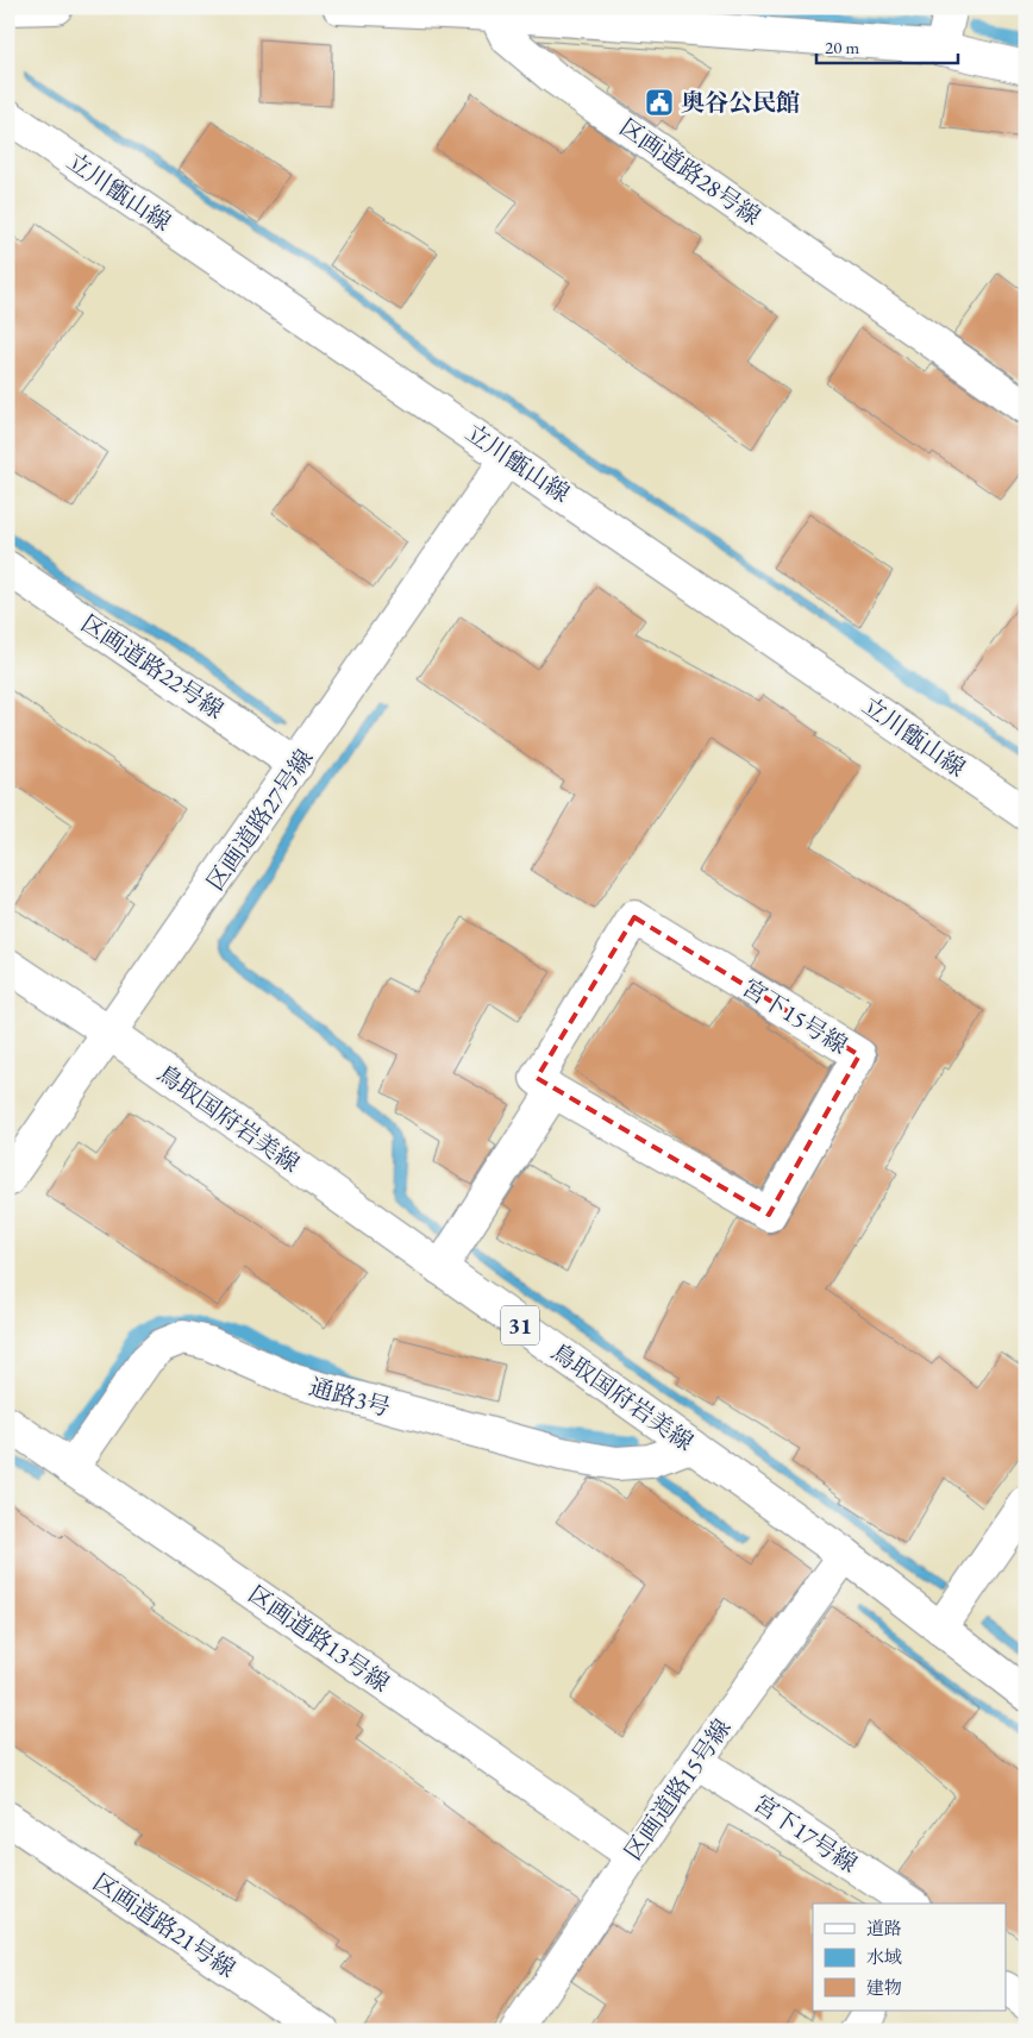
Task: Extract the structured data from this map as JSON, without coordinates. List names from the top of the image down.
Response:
{
  "streets": {
    "street": [
      "区画道路28号線",
      "立川甑山線",
      "区画道路22号線",
      "区画道路27号線",
      "宮下15号線",
      "鳥取国府岩美線",
      "31",
      "通路3号",
      "区画道路13号線",
      "区画道路15号線",
      "宮下17号線",
      "区画道路21号線"
    ]
  },
  "crossings": [
    ["立川甑山線", "区画道路27号線"],
    ["区画道路22号線", "区画道路27号線"],
    ["区画道路27号線", "鳥取国府岩美線"],
    ["鳥取国府岩美線", "通路3号"],
    ["鳥取国府岩美線", "区画道路15号線"],
    ["通路3号", "区画道路13号線"],
    ["区画道路13号線", "区画道路15号線"],
    ["区画道路15号線", "宮下17号線"]
  ],
  "places": {
    "public building": ["奥谷公民館"]
  },
  "legend": ["道路", "水域", "建物"],
  "scale_bar": "20 m"
}
